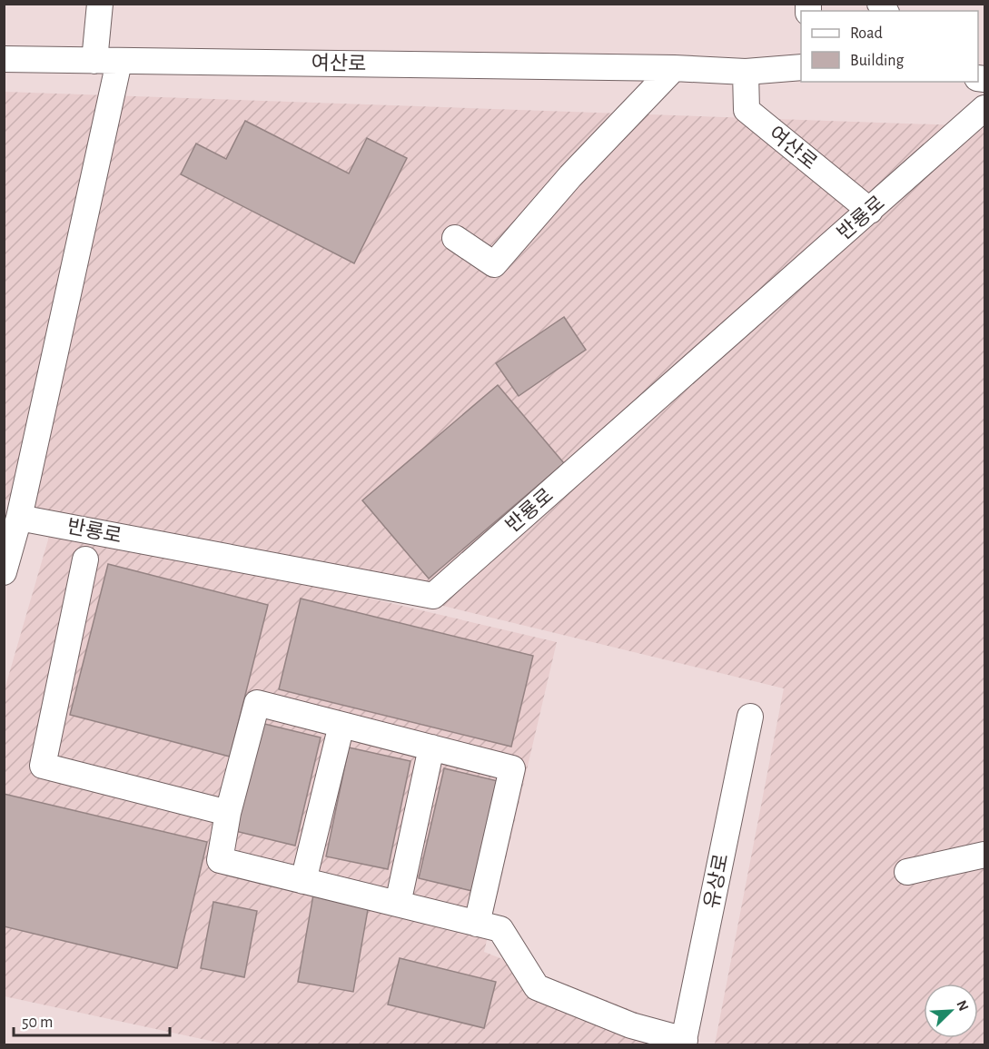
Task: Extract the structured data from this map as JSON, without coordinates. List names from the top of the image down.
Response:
{
  "streets": {
    "street": ["여산로", "반룡로", "유상로"]
  },
  "crossings": [
    ["여산로", "반룡로"]
  ],
  "legend": ["Road", "Building"],
  "scale_bar": "50 m",
  "north": "top right"
}
